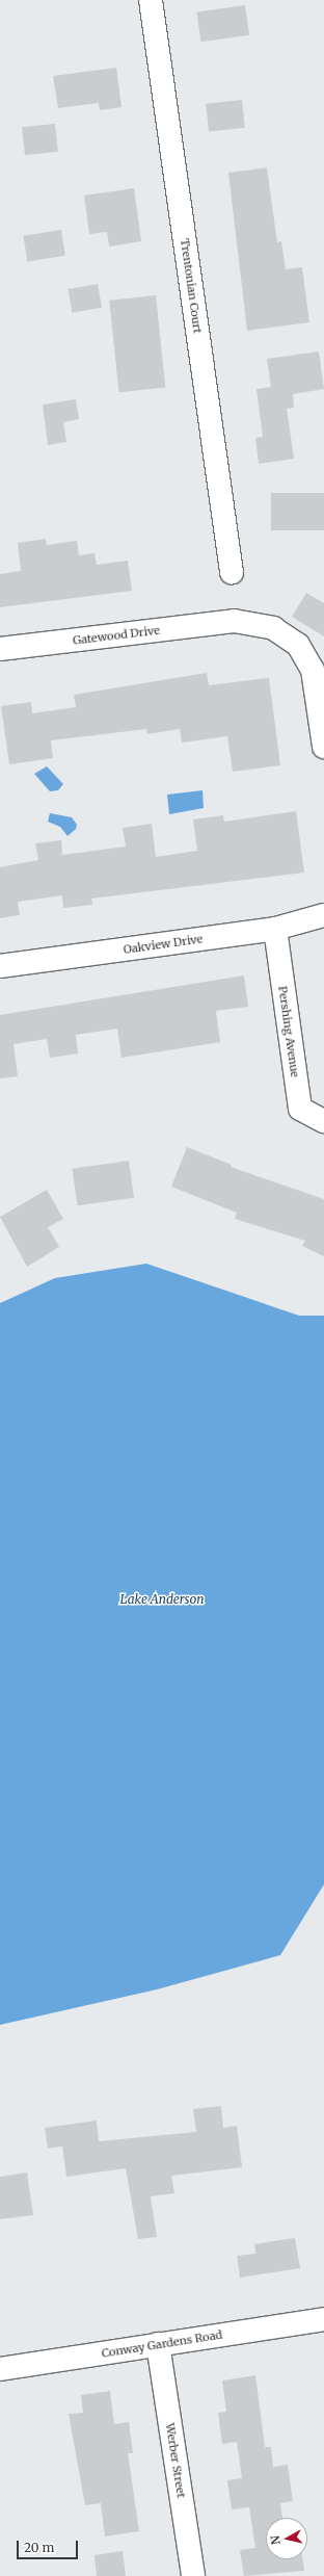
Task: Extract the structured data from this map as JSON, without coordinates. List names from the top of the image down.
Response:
{
  "streets": {
    "street": [
      "Trentonian Court",
      "Gatewood Drive",
      "Oakview Drive",
      "Pershing Avenue",
      "Conway Gardens Road",
      "Werber Street"
    ]
  },
  "crossings": [
    ["Oakview Drive", "Pershing Avenue"],
    ["Conway Gardens Road", "Werber Street"]
  ],
  "water": ["Lake Anderson"],
  "scale_bar": "20 m",
  "north": "left"
}
